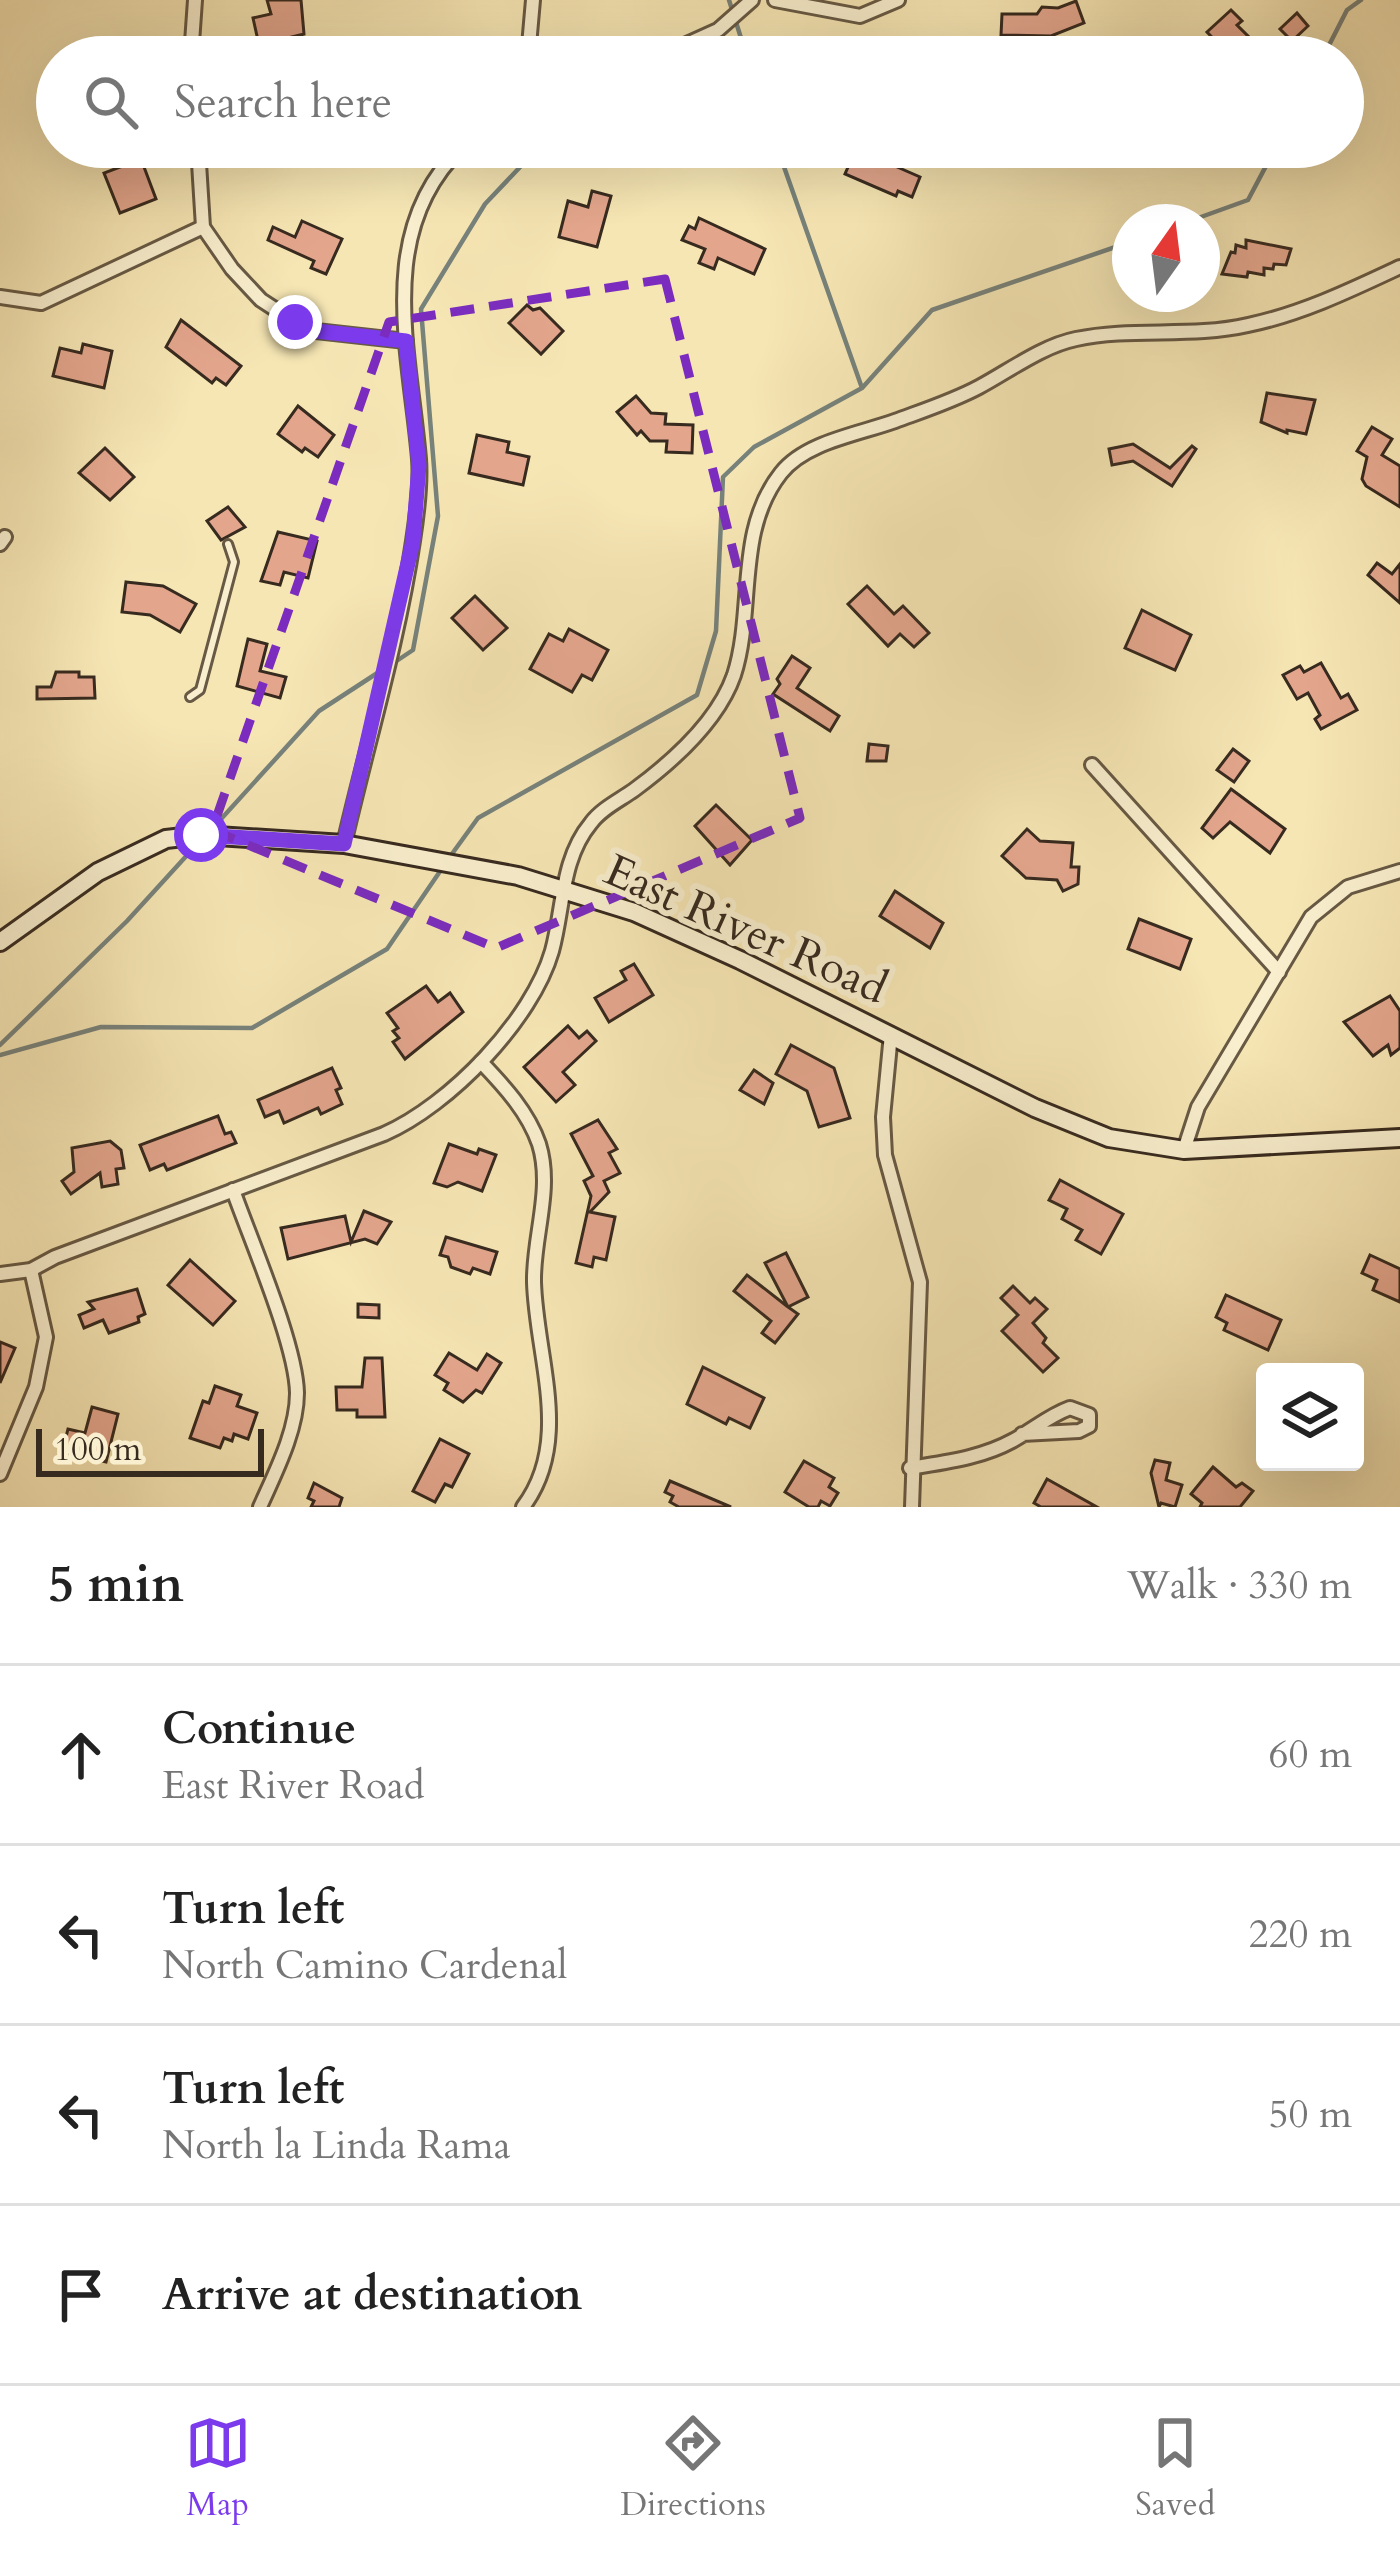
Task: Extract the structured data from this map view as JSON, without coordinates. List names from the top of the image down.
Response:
{
  "streets": {
    "street": ["East River Road"]
  },
  "scale_bar": "100 m",
  "north": "top",
  "page": {
    "search": "Search here",
    "scale": "100 m",
    "heading": ["5 min", "Walk · 330 m"],
    "list": [
      ["Continue", "East River Road", "60 m"],
      ["Turn left", "North Camino Cardenal", "220 m"],
      ["Turn left", "North la Linda Rama", "50 m"],
      "Arrive at destination"
    ],
    "nav": ["Map", "Directions", "Saved"]
  }
}
